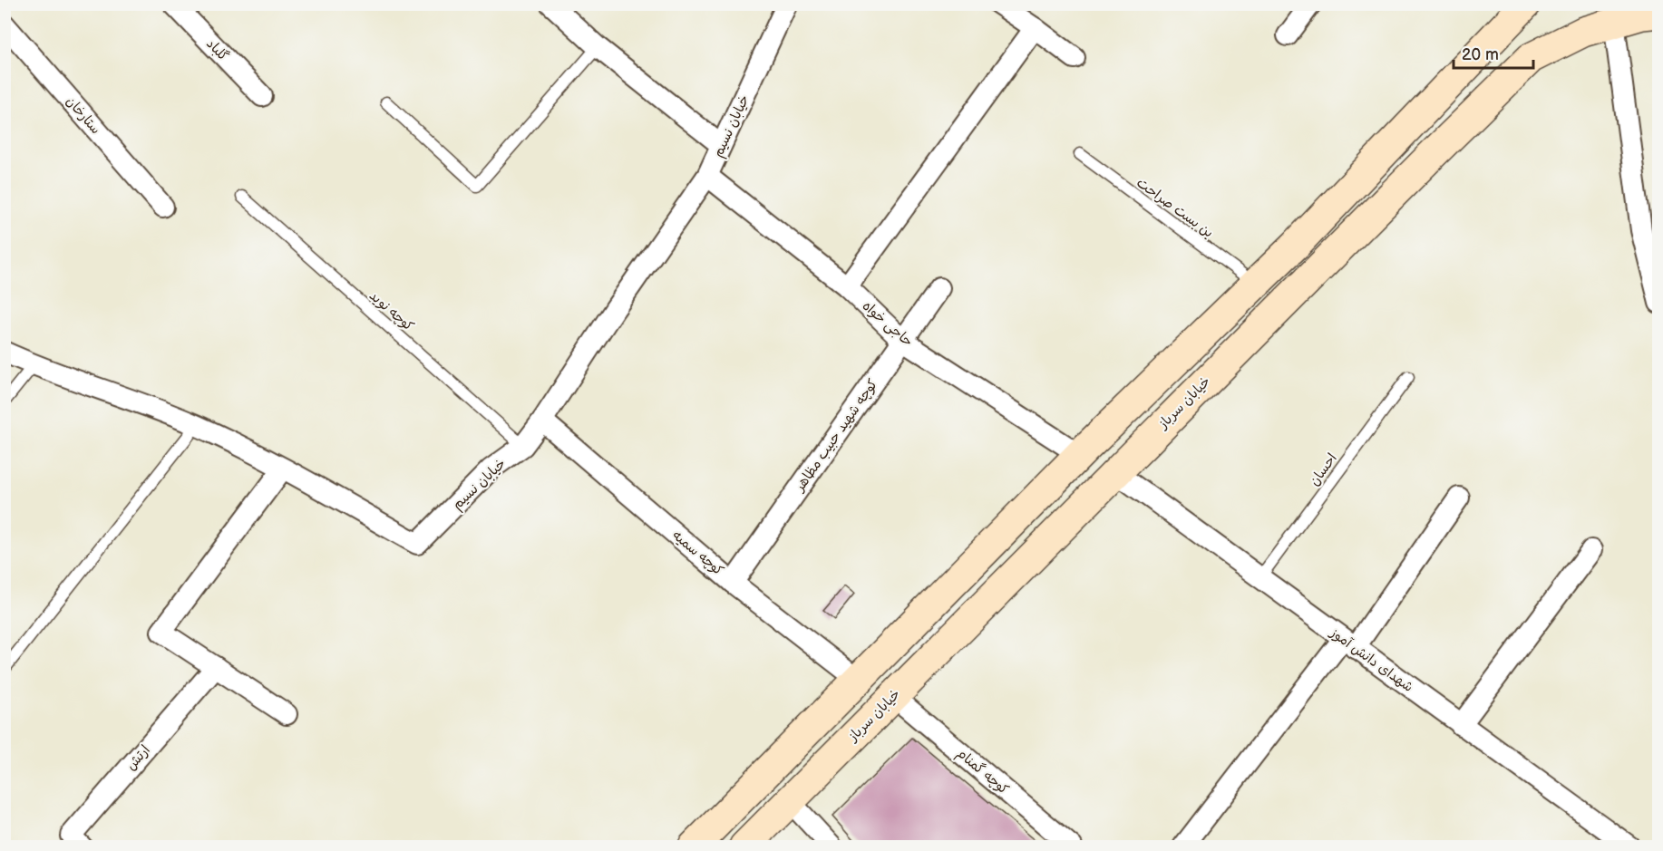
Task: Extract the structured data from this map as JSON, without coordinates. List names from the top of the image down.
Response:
{
  "streets": {
    "main road": ["خیابان سرباز"],
    "street": [
      "گلباد",
      "ستارخان",
      "خیابان نسیم",
      "حاجی خواه",
      "کوچه شهید حبیب مظاهر",
      "کوچه سمیه",
      "شهدای دانش آموز",
      "ارتش",
      "کوچه گمنام"
    ],
    "lane": ["بن بست صراحت", "کوچه نوید", "احسان"]
  },
  "crossings": [
    ["خیابان نسیم", "کوچه نوید"],
    ["خیابان نسیم", "حاجی خواه"],
    ["خیابان نسیم", "کوچه سمیه"],
    ["حاجی خواه", "کوچه شهید حبیب مظاهر"],
    ["خیابان سرباز", "شهدای دانش آموز"],
    ["خیابان سرباز", "کوچه گمنام"],
    ["کوچه شهید حبیب مظاهر", "کوچه سمیه"],
    ["احسان", "شهدای دانش آموز"]
  ],
  "scale_bar": "20 m"
}
